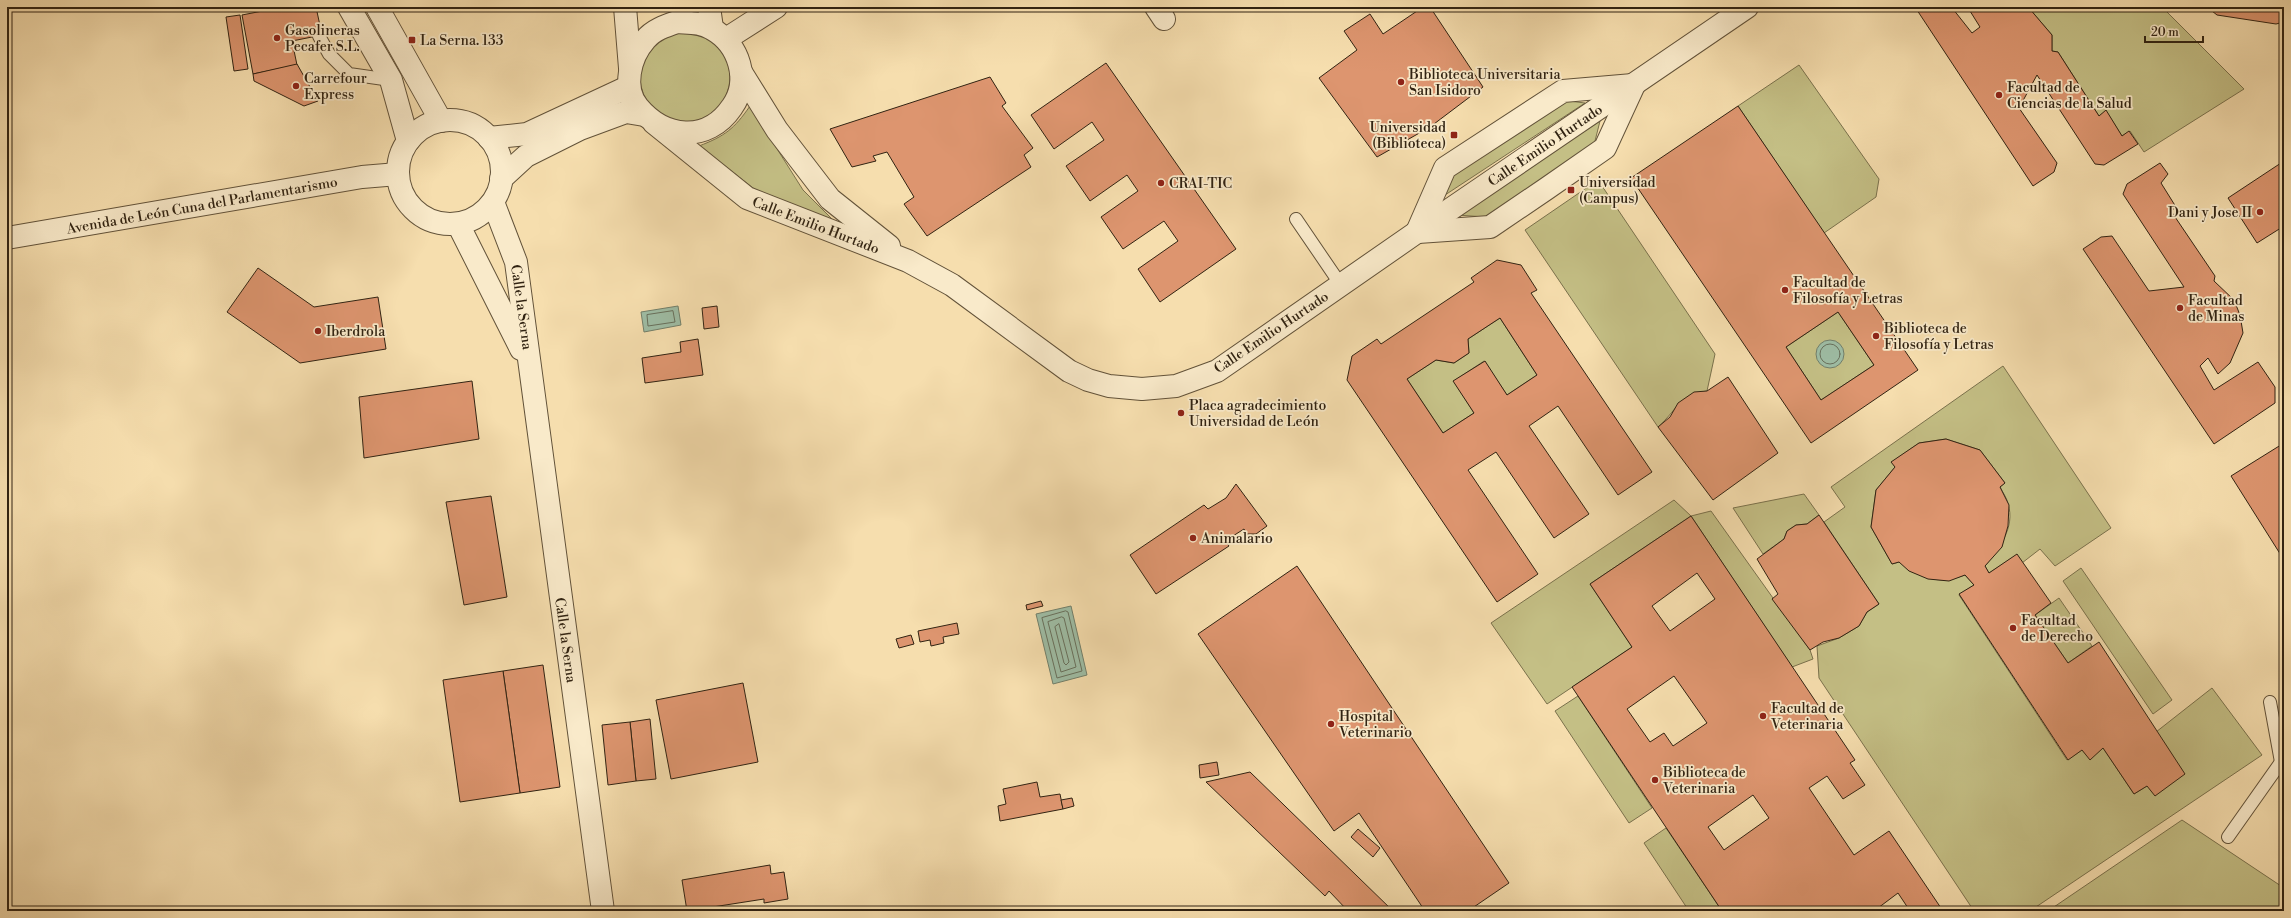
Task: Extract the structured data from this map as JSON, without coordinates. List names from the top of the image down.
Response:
{
  "streets": {
    "street": ["Calle Emilio Hurtado", "Avenida de León Cuna del Parlamentarismo", "Calle la Serna"]
  },
  "crossings": [
    ["Avenida de León Cuna del Parlamentarismo", "Calle la Serna"]
  ],
  "places": {
    "other": [
      "Gasolineras Pecafer S.L.",
      "Biblioteca Universitaria San Isidoro",
      "Carrefour Express",
      "Facultad de Ciencias de la Salud",
      "CRAI-TIC",
      "Dani y Jose II",
      "Facultad de Filosofía y Letras",
      "Facultad de Minas",
      "Iberdrola",
      "Biblioteca de Filosofía y Letras",
      "Placa agradecimiento Universidad de León",
      "Animalario",
      "Facultad de Derecho",
      "Facultad de Veterinaria",
      "Hospital Veterinario",
      "Biblioteca de Veterinaria"
    ],
    "transit": ["La Serna. 133", "Universidad (Biblioteca)", "Universidad (Campus)"]
  },
  "scale_bar": "20 m"
}
